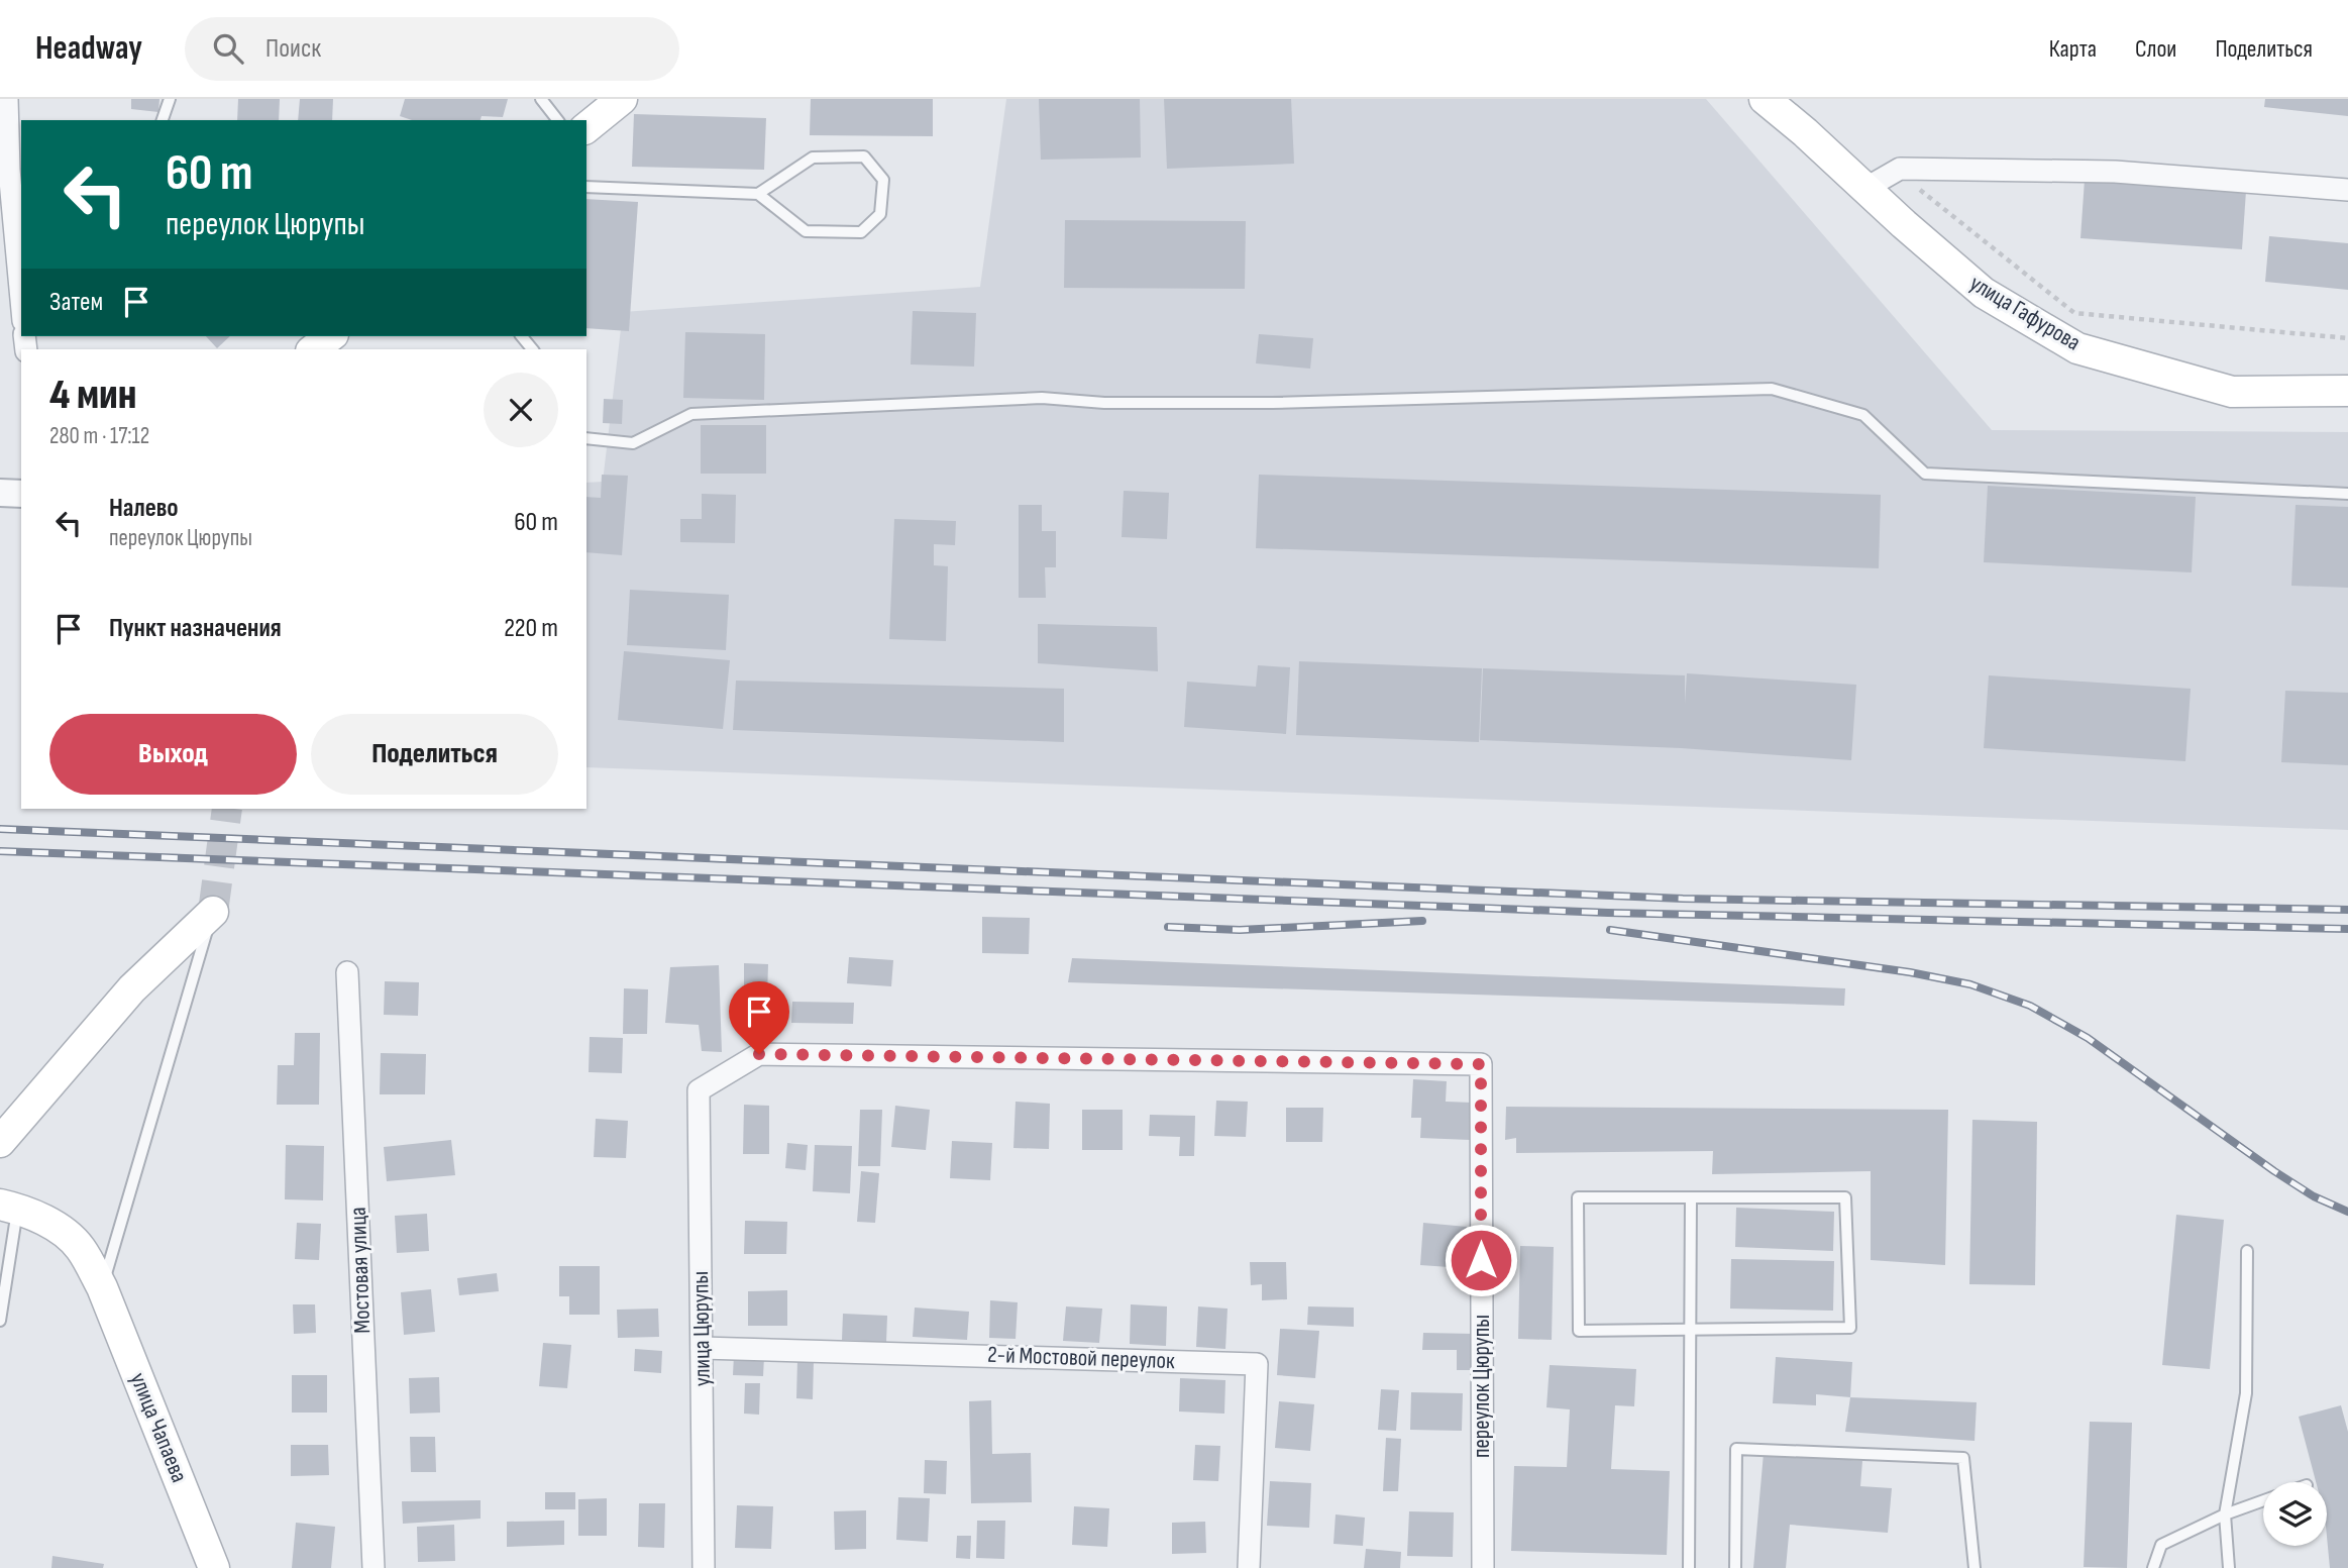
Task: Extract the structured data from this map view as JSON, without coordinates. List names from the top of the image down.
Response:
{
  "streets": {
    "main road": ["улица Гафурова", "улица Чапаева"],
    "street": [
      "Мостовая улица",
      "улица Цюрупы",
      "2-й Мостовой переулок",
      "переулок Цюрупы"
    ]
  },
  "crossings": [
    ["улица Цюрупы", "2-й Мостовой переулок"],
    ["улица Цюрупы", "переулок Цюрупы"]
  ],
  "page": {
    "header": "Headway",
    "search": "Поиск",
    "nav": ["Карта", "Слои", "Поделиться"],
    "turn": ["60 m", "переулок Цюрупы"],
    "then": "Затем",
    "heading": ["4 мин", "280 m · 17:12"],
    "list": [
      {
        "name": "Налево",
        "note": "переулок Цюрупы",
        "value": "60 m"
      },
      {
        "name": "Пункт назначения",
        "value": "220 m"
      }
    ],
    "buttons": ["Выход", "Поделиться"]
  }
}
